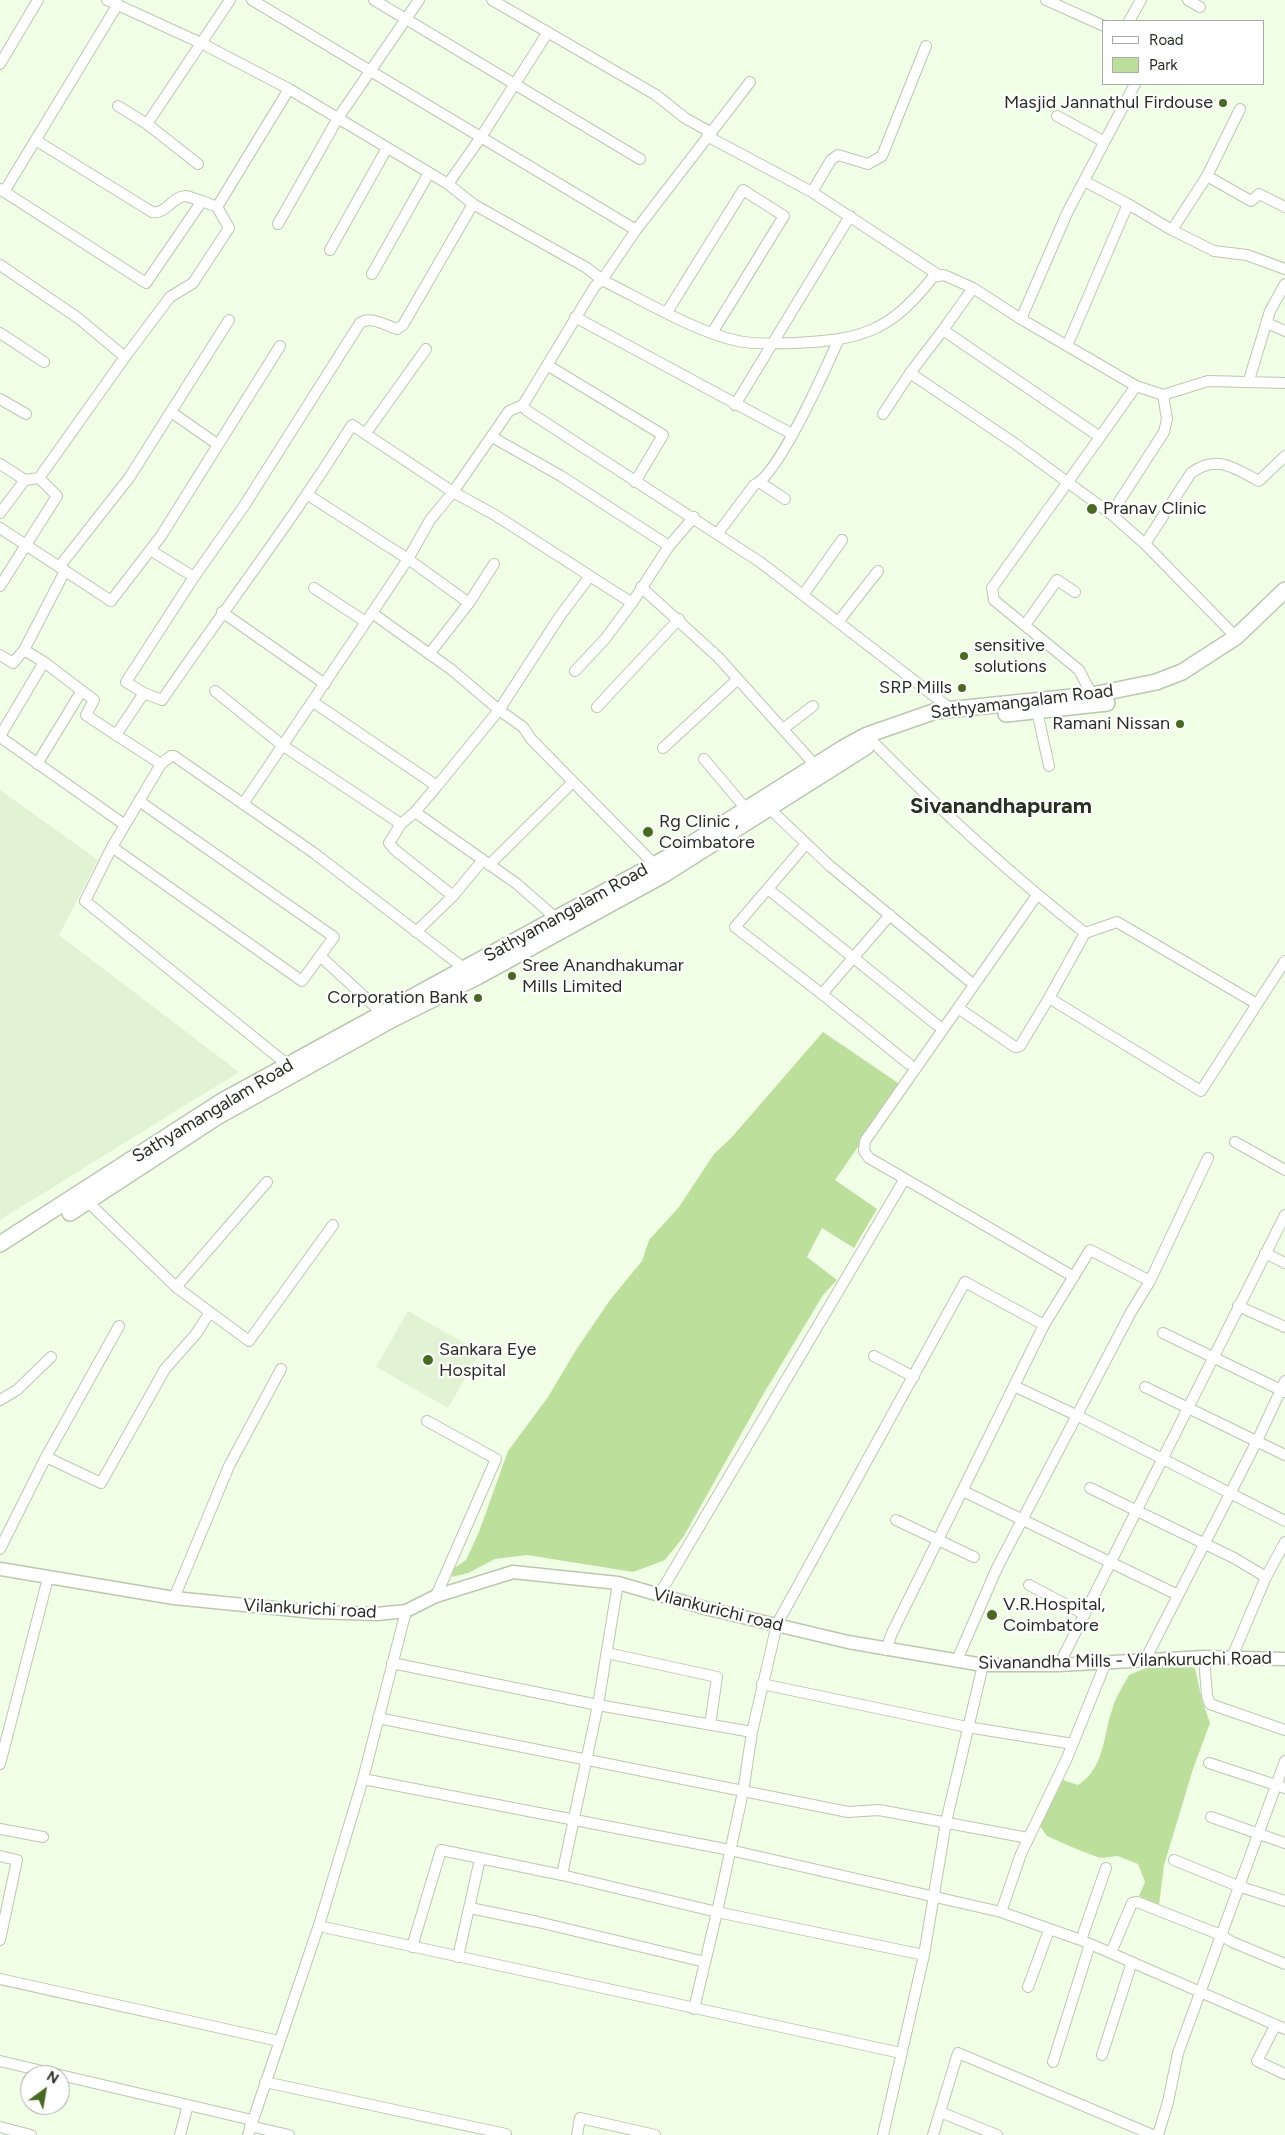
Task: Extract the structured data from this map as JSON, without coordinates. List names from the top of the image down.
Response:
{
  "streets": {
    "highway": ["Sathyamangalam Road"],
    "main road": ["Vilankurichi road", "Sivanandha Mills - Vilankuruchi Road"]
  },
  "crossings": [
    ["Vilankurichi road", "Sivanandha Mills - Vilankuruchi Road"]
  ],
  "districts": ["Sivanandhapuram"],
  "places": [
    "Masjid Jannathul Firdouse",
    "Pranav Clinic",
    "sensitive solutions",
    "SRP Mills",
    "Ramani Nissan",
    "Rg Clinic , Coimbatore",
    "Sree Anandhakumar Mills Limited",
    "Corporation Bank",
    "Sankara Eye Hospital",
    "V.R.Hospital, Coimbatore"
  ],
  "legend": ["Road", "Park"],
  "north": "top right"
}
